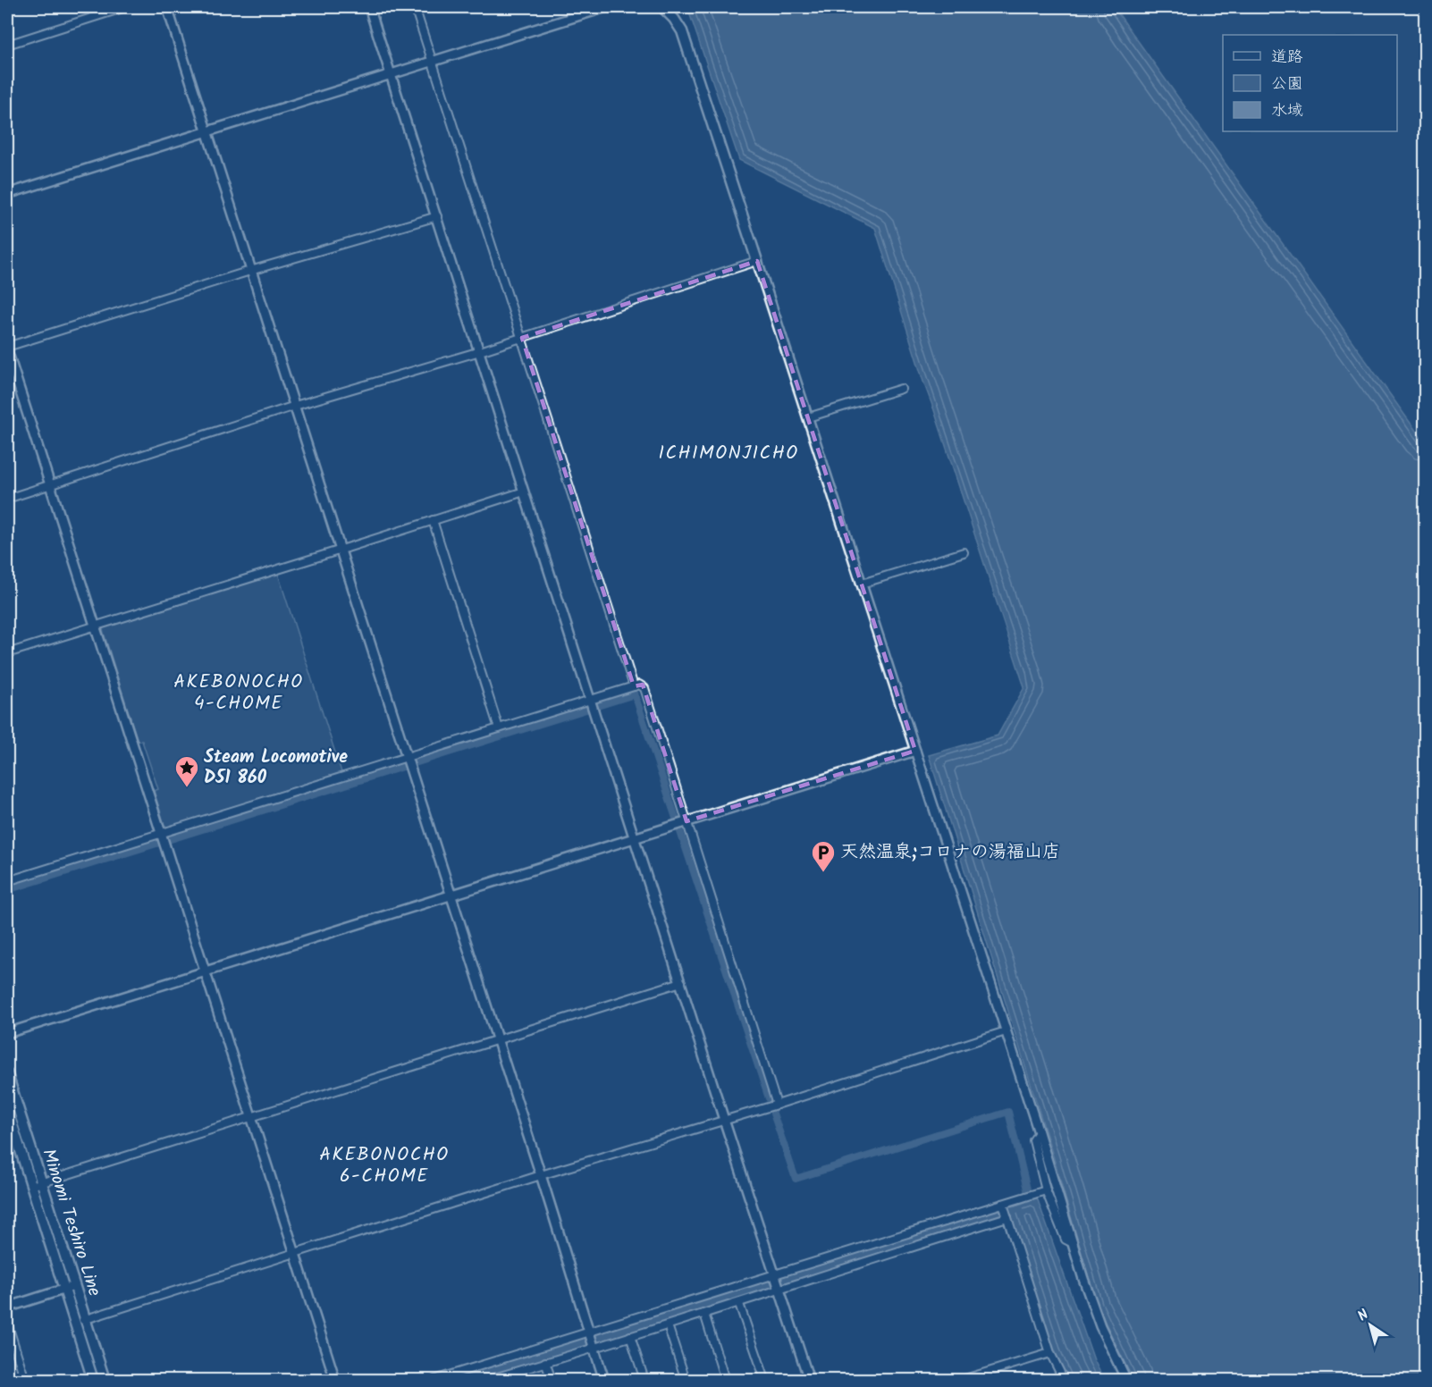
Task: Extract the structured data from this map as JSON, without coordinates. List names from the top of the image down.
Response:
{
  "streets": {
    "main road": ["Minomi Teshiro Line"]
  },
  "districts": ["ICHIMONJICHO", "AKEBONOCHO 4-CHOME", "AKEBONOCHO 6-CHOME"],
  "places": {
    "place": ["Steam Locomotive D51 860"],
    "parking": ["天然温泉;コロナの湯福山店"]
  },
  "legend": ["道路", "公園", "水域"],
  "north": "top left"
}
